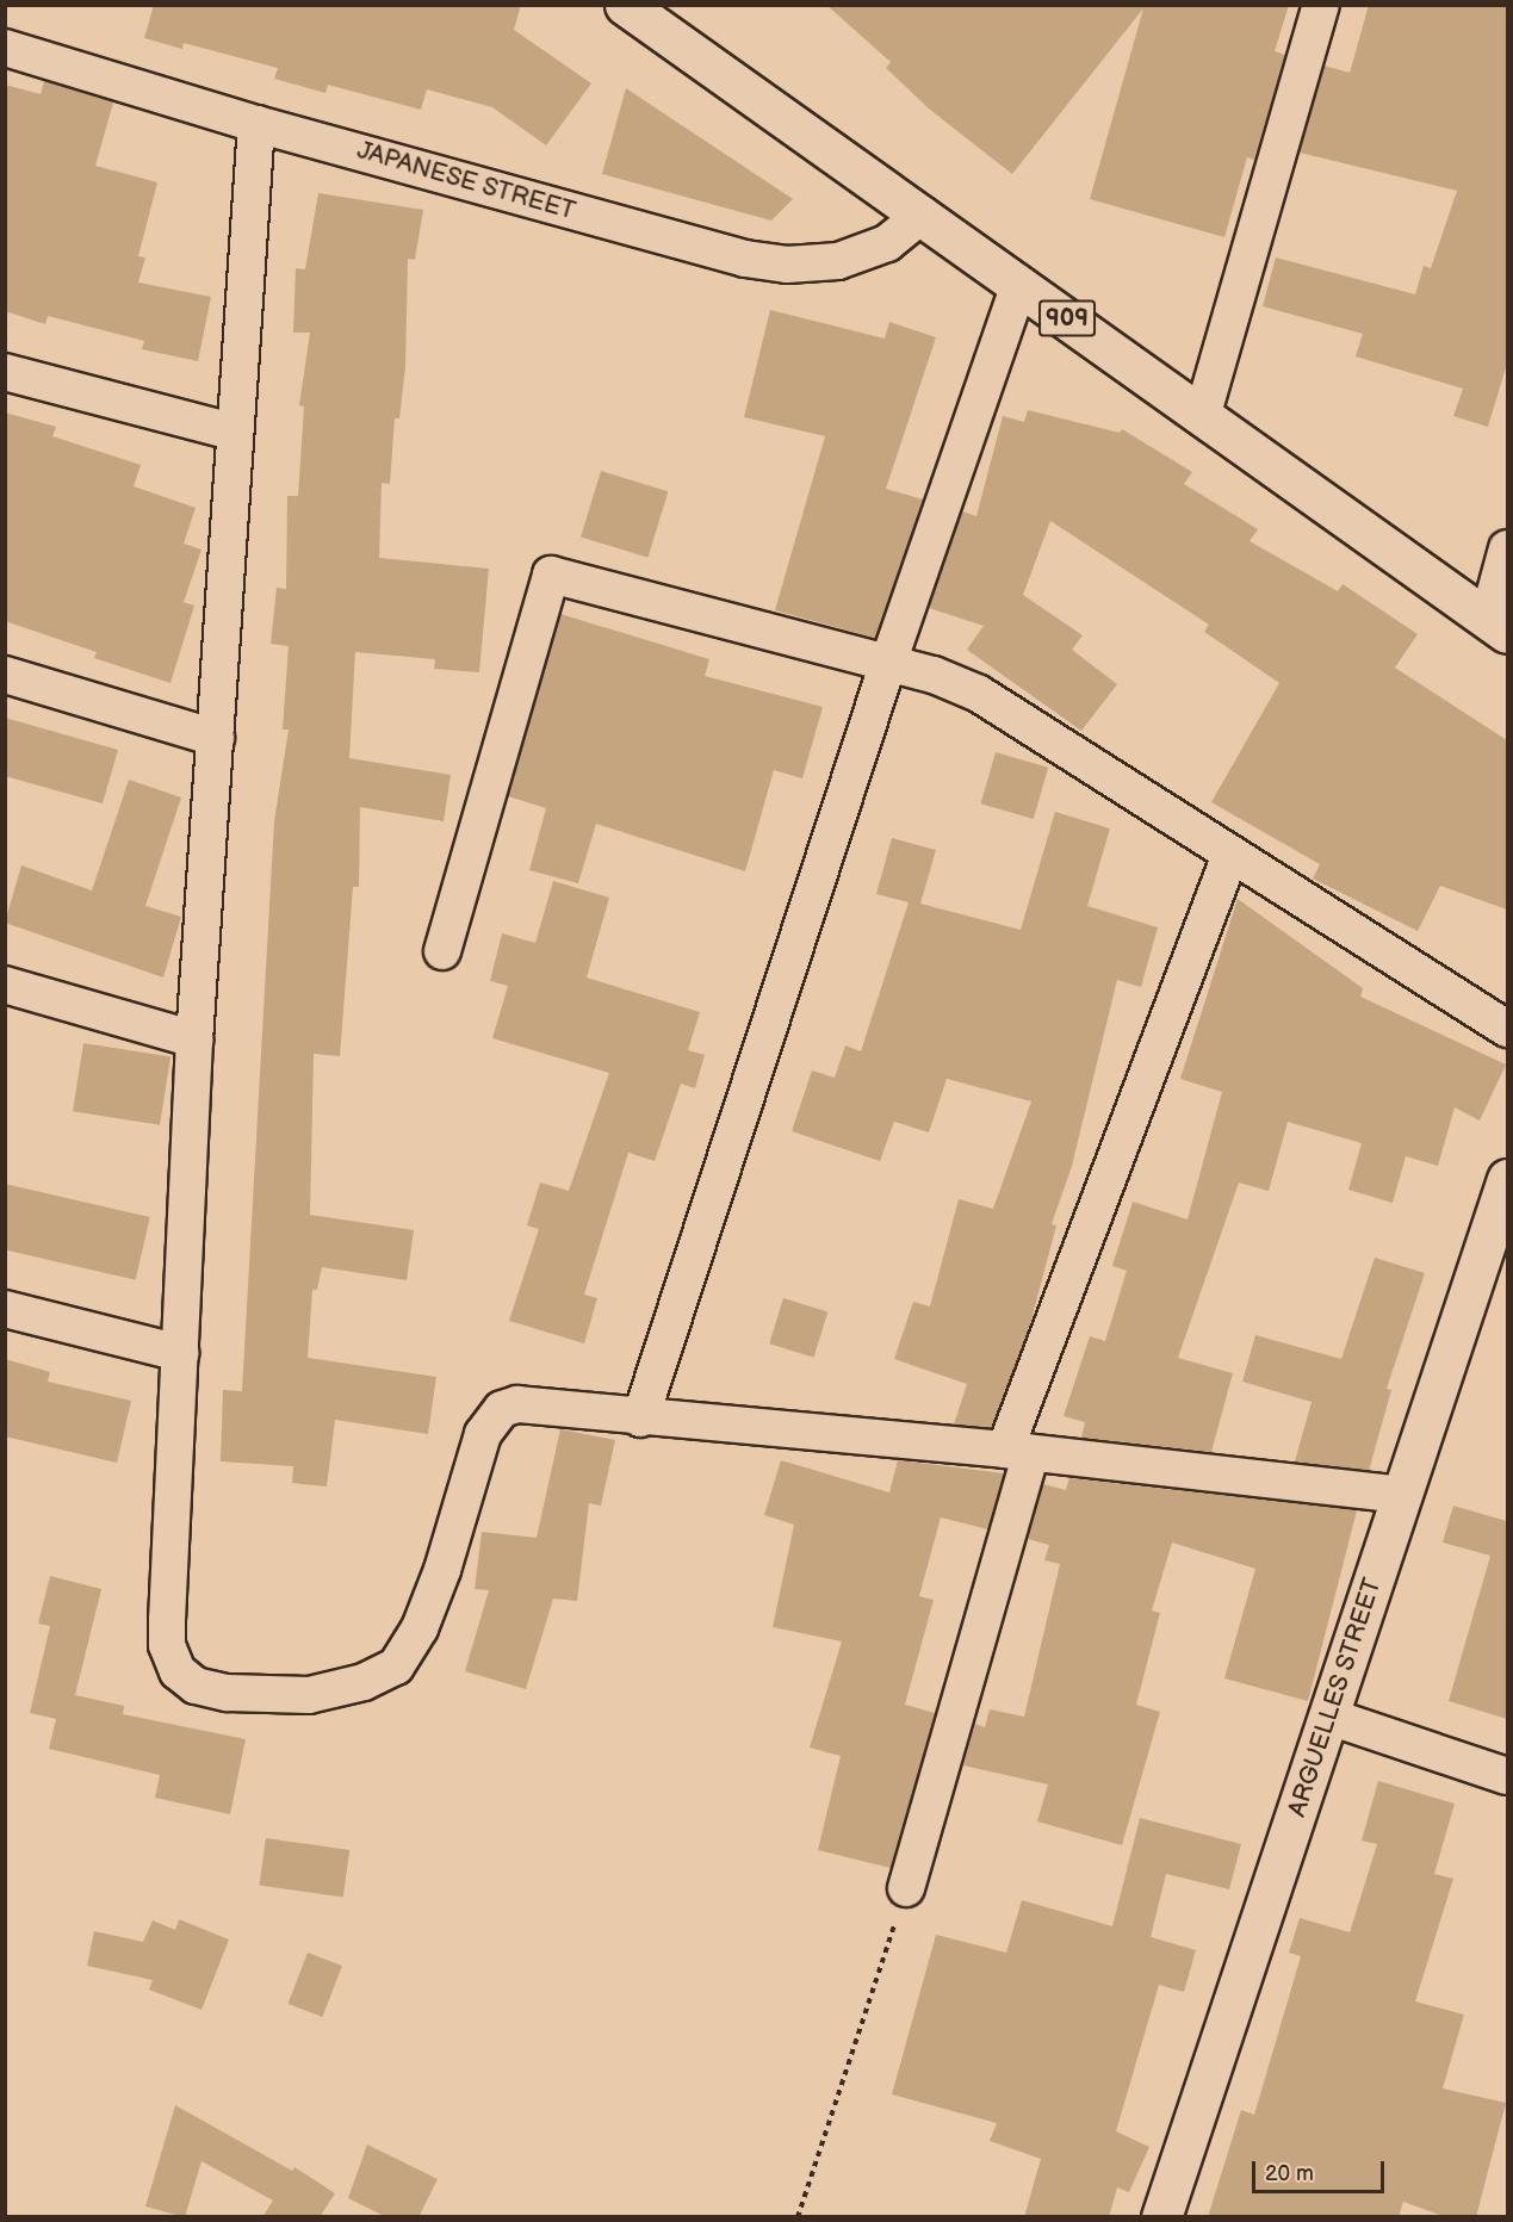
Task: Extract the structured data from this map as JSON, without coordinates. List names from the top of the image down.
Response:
{
  "streets": {
    "street": ["JAPANESE STREET", "909", "ARGUELLES STREET"]
  },
  "crossings": [
    ["JAPANESE STREET", "909"]
  ],
  "scale_bar": "20 m"
}
